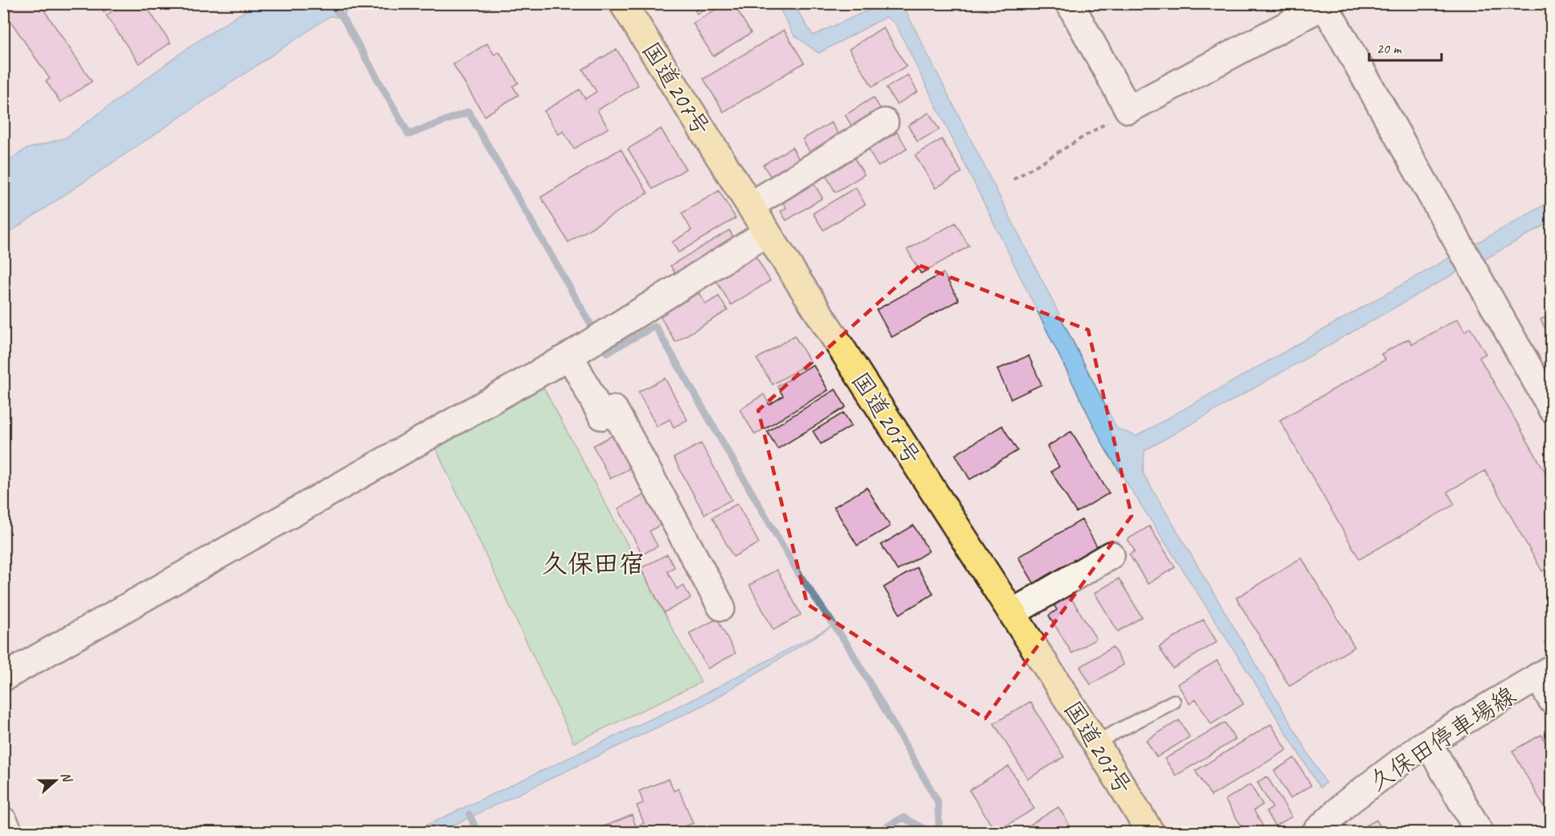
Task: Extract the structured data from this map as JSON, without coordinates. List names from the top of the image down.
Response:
{
  "streets": {
    "highway": ["国道207号"],
    "street": ["久保田停車場線"]
  },
  "districts": ["久保田宿"],
  "scale_bar": "20 m",
  "north": "right"
}
